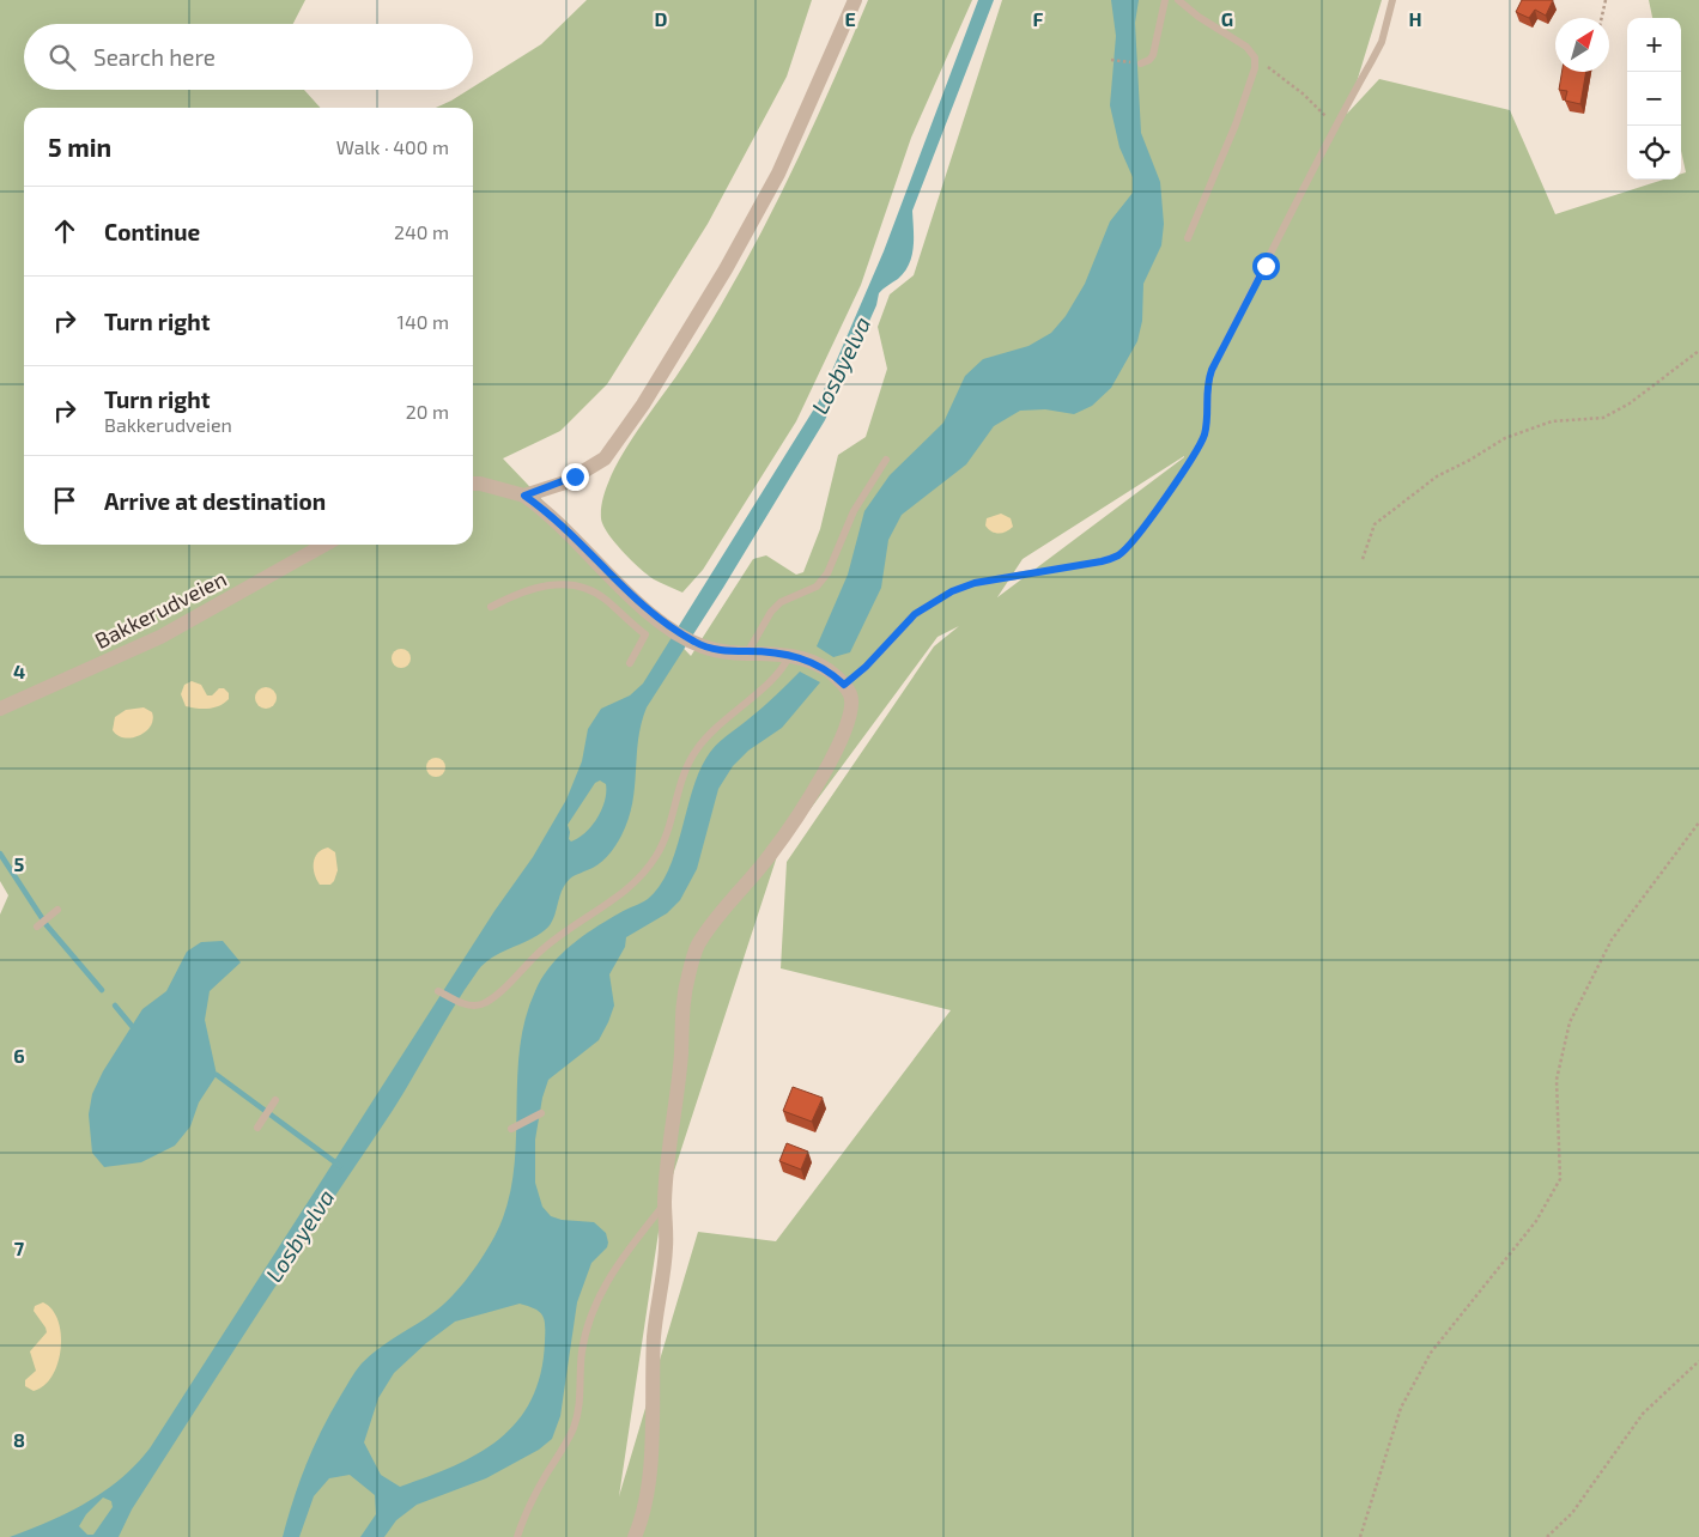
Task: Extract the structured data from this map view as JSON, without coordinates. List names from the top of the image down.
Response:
{
  "streets": {
    "street": ["Bakkerudveien"]
  },
  "water": ["Losbyelva"],
  "north": "top right",
  "page": {
    "map_buttons": ["+", "−"],
    "search": "Search here",
    "heading": ["5 min", "Walk · 400 m"],
    "list": [
      ["Continue", "240 m"],
      ["Turn right", "140 m"],
      ["Turn right", "Bakkerudveien", "20 m"],
      "Arrive at destination"
    ]
  },
  "grid": {
    "columns": [
      "D",
      "E",
      "F",
      "G",
      "H"
    ],
    "rows": [
      "4",
      "5",
      "6",
      "7",
      "8"
    ]
  }
}
